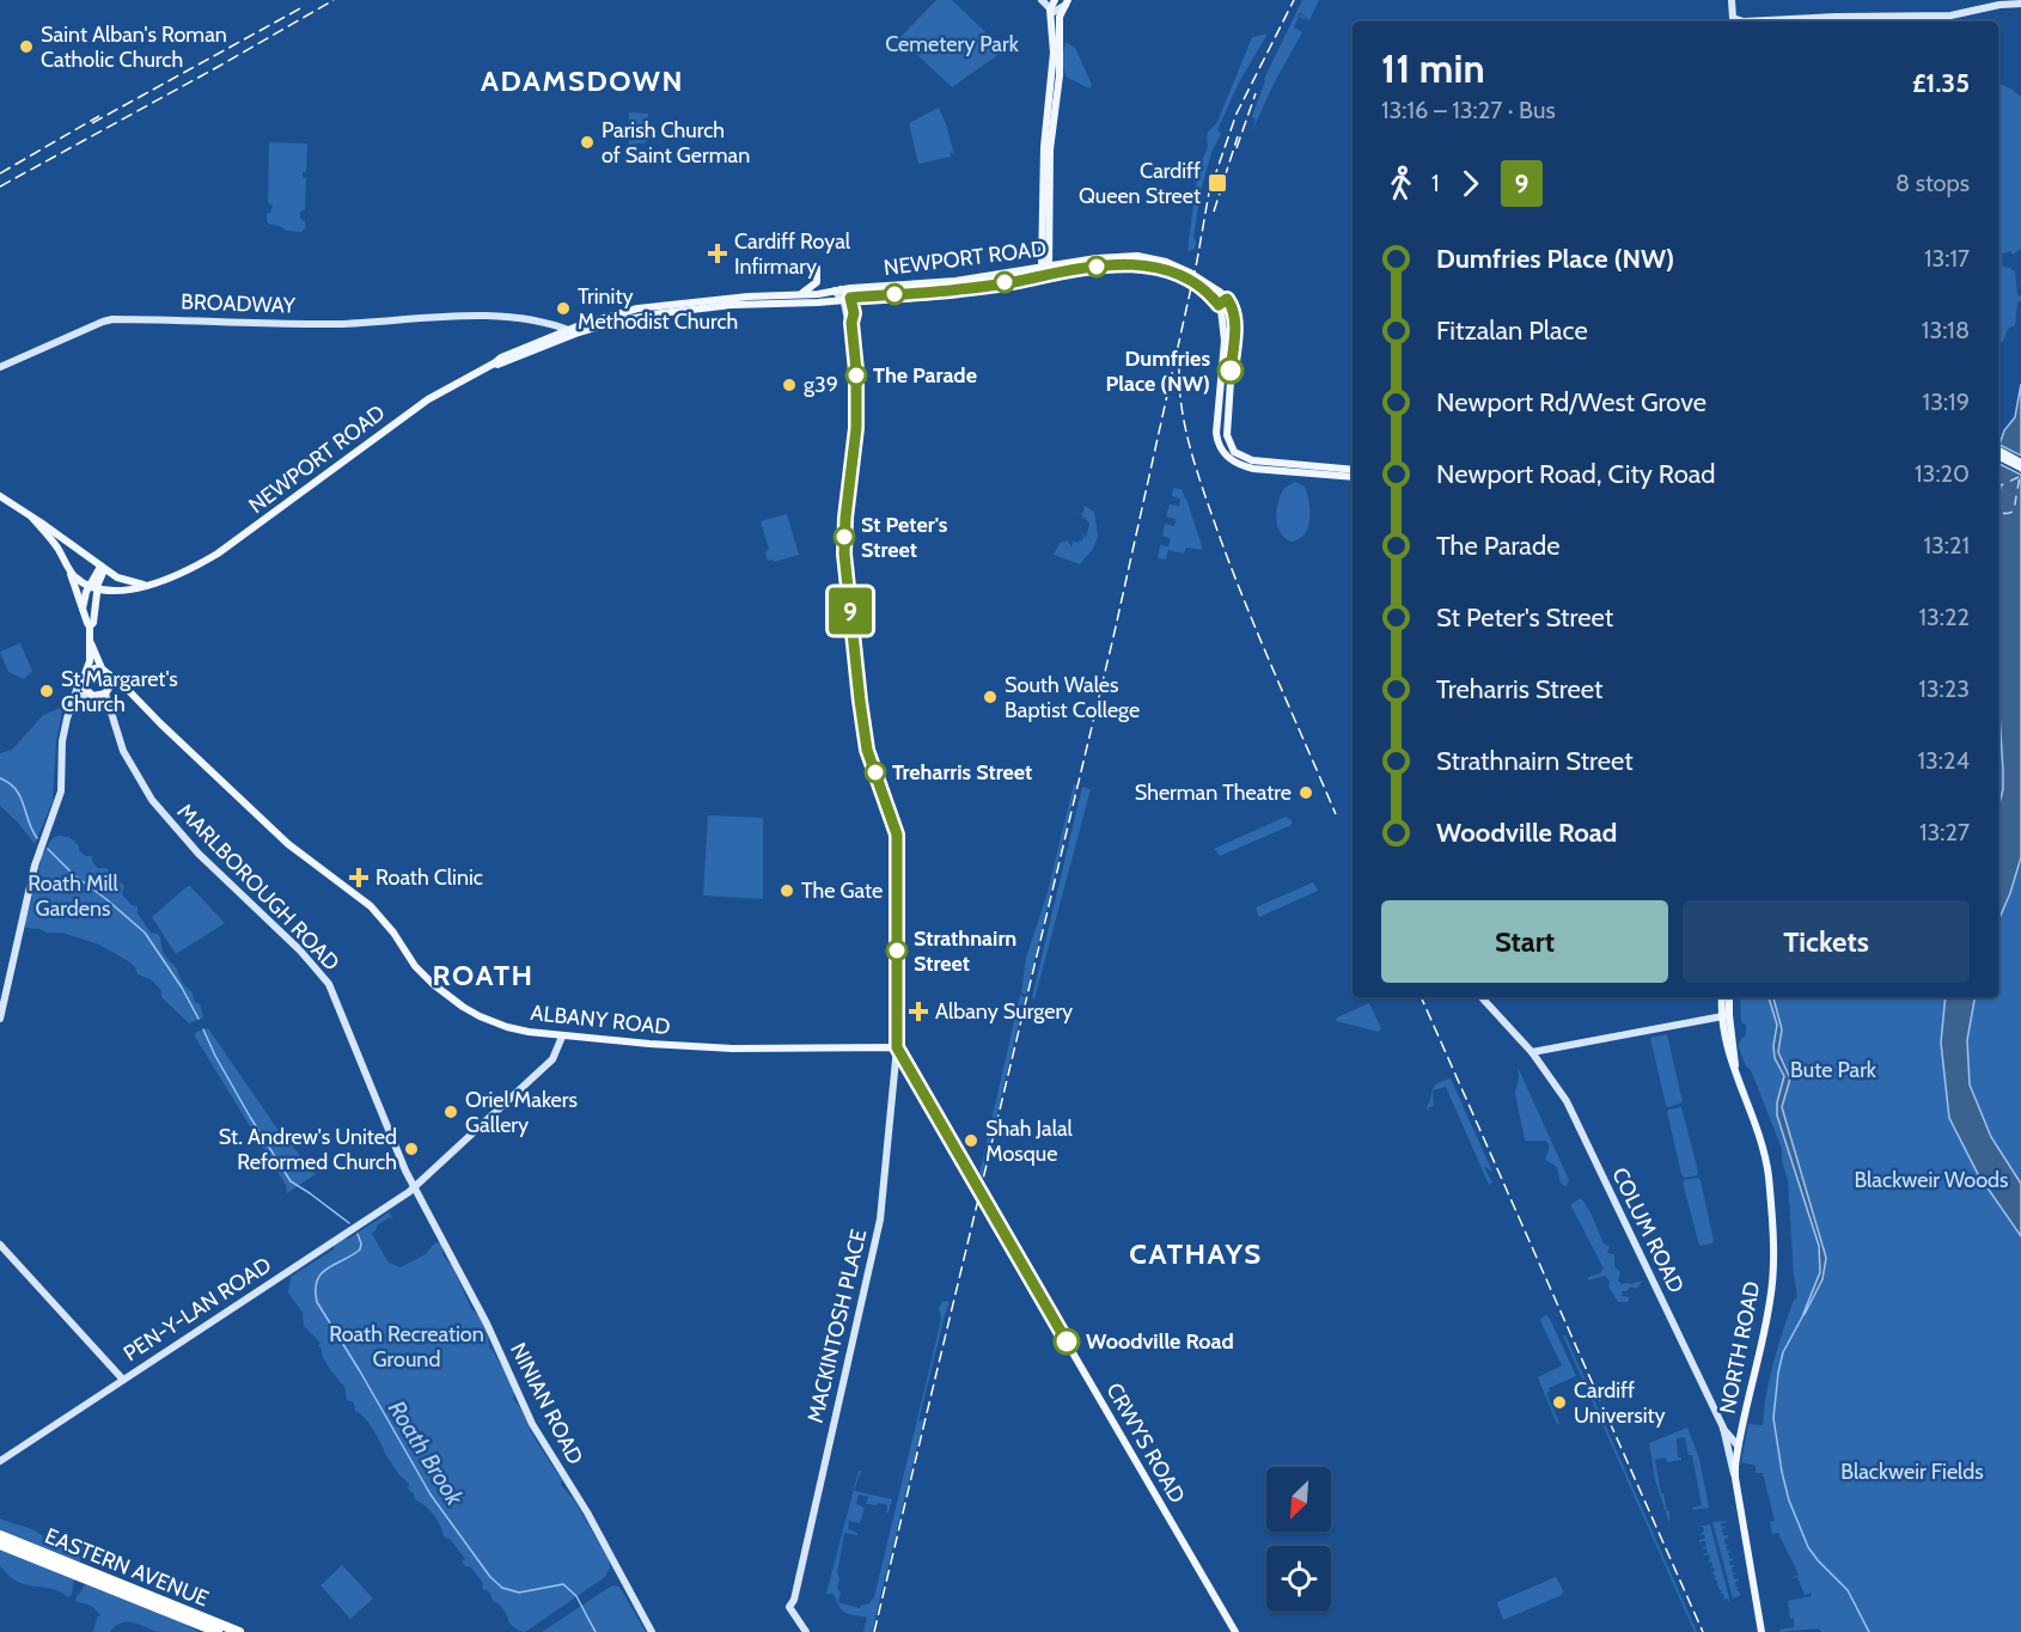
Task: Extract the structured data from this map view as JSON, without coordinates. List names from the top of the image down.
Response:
{
  "streets": {
    "highway": ["EASTERN AVENUE"],
    "main road": [
      "NEWPORT ROAD",
      "ALBANY ROAD",
      "NORTH ROAD",
      "CRWYS ROAD"
    ],
    "street": [
      "BROADWAY",
      "MARLBOROUGH ROAD",
      "COLUM ROAD",
      "PEN-Y-LAN ROAD",
      "MACKINTOSH PLACE",
      "NINIAN ROAD"
    ]
  },
  "crossings": [
    ["NEWPORT ROAD", "BROADWAY"],
    ["NEWPORT ROAD", "MACKINTOSH PLACE"],
    ["MARLBOROUGH ROAD", "ALBANY ROAD"],
    ["MARLBOROUGH ROAD", "PEN-Y-LAN ROAD"],
    ["MARLBOROUGH ROAD", "NINIAN ROAD"],
    ["ALBANY ROAD", "PEN-Y-LAN ROAD"],
    ["ALBANY ROAD", "MACKINTOSH PLACE"],
    ["ALBANY ROAD", "CRWYS ROAD"],
    ["COLUM ROAD", "NORTH ROAD"],
    ["PEN-Y-LAN ROAD", "NINIAN ROAD"],
    ["MACKINTOSH PLACE", "CRWYS ROAD"]
  ],
  "districts": ["ADAMSDOWN", "ROATH", "CATHAYS"],
  "water": ["Roath Brook"],
  "parks": [
    "Cemetery Park",
    "Roath Mill Gardens",
    "Bute Park",
    "Blackweir Woods",
    "Roath Recreation Ground",
    "Blackweir Fields"
  ],
  "places": {
    "other": [
      "Saint Alban's Roman Catholic Church",
      "Parish Church of Saint German",
      "Trinity Methodist Church",
      "Dumfries Place (NW)",
      "The Parade",
      "g39",
      "St Peter's Street",
      "St Margaret's Church",
      "South Wales Baptist College",
      "Treharris Street",
      "Sherman Theatre",
      "The Gate",
      "Strathnairn Street",
      "Oriel Makers Gallery",
      "Shah Jalal Mosque",
      "St. Andrew's United Reformed Church",
      "Woodville Road",
      "Cardiff University"
    ],
    "transit": ["Cardiff Queen Street"],
    "health": ["Cardiff Royal Infirmary", "Roath Clinic", "Albany Surgery"]
  },
  "lines": ["bus line 9"],
  "north": "bottom left",
  "page": {
    "on_map": "9",
    "heading": ["11 min", "13:16 – 13:27 · Bus", "£1.35"],
    "legs": ["1", "9", "8 stops"],
    "list": [
      {
        "name": "Dumfries Place (NW)",
        "value": "13:17"
      },
      {
        "name": "Fitzalan Place",
        "value": "13:18"
      },
      {
        "name": "Newport Rd/West Grove",
        "value": "13:19"
      },
      {
        "name": "Newport Road, City Road",
        "value": "13:20"
      },
      {
        "name": "The Parade",
        "value": "13:21"
      },
      {
        "name": "St Peter's Street",
        "value": "13:22"
      },
      {
        "name": "Treharris Street",
        "value": "13:23"
      },
      {
        "name": "Strathnairn Street",
        "value": "13:24"
      },
      {
        "name": "Woodville Road",
        "value": "13:27"
      }
    ],
    "buttons": ["Start", "Tickets"]
  }
}
